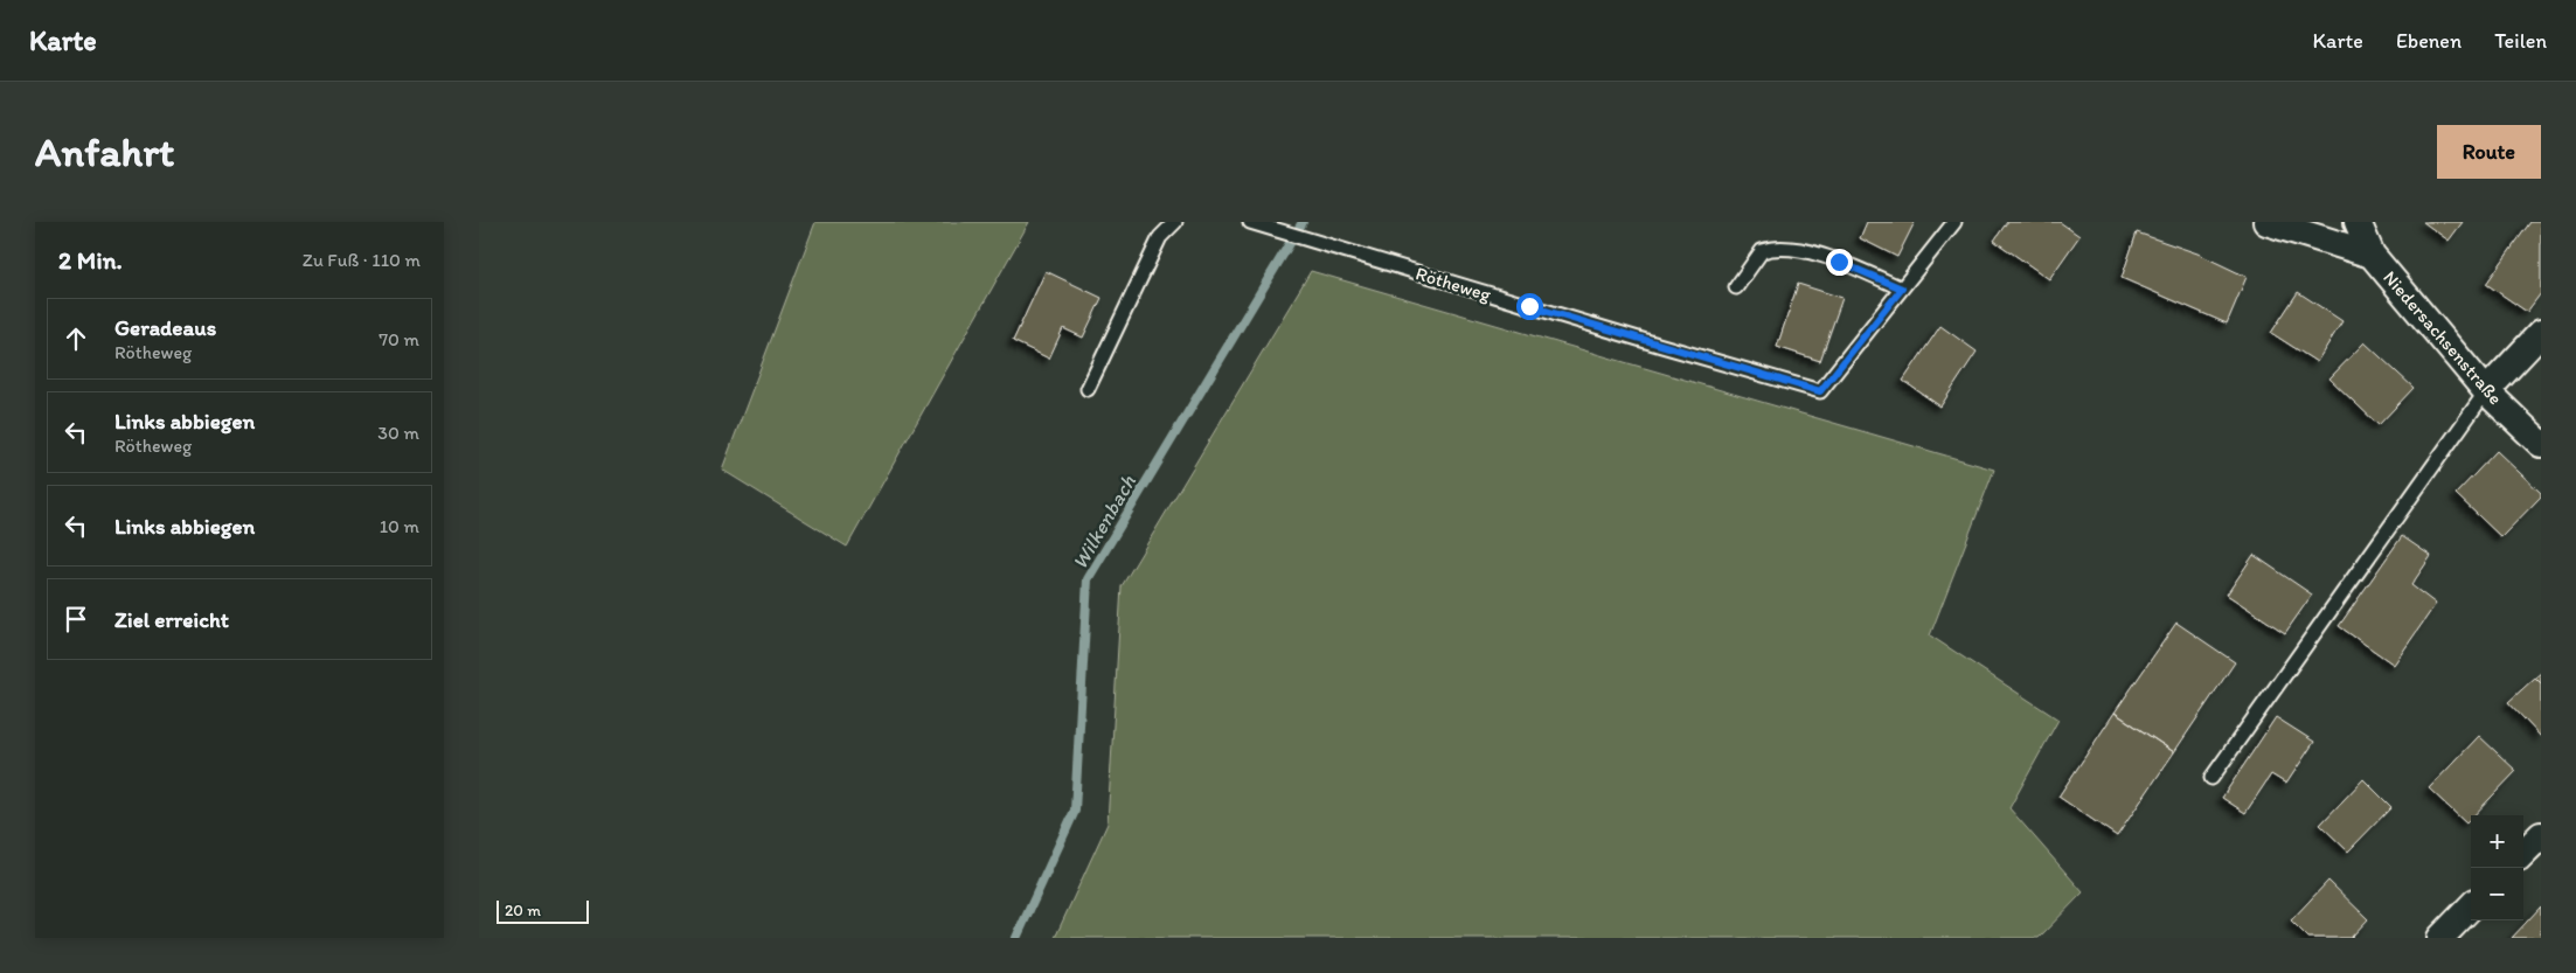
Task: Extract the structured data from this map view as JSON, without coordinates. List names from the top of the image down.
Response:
{
  "streets": {
    "street": ["Niedersachsenstraße"],
    "lane": ["Rötheweg"]
  },
  "water": ["Wilkenbach"],
  "scale_bar": "20 m",
  "page": {
    "header": "Karte",
    "nav": ["Karte", "Ebenen", "Teilen"],
    "buttons": "Route",
    "title": "Anfahrt",
    "heading": ["2 Min.", "Zu Fuß · 110 m"],
    "list": [
      ["Geradeaus", "Rötheweg", "70 m"],
      ["Links abbiegen", "Rötheweg", "30 m"],
      ["Links abbiegen", "10 m"],
      "Ziel erreicht"
    ],
    "map_buttons": ["+", "−"],
    "scale": "20 m"
  }
}
